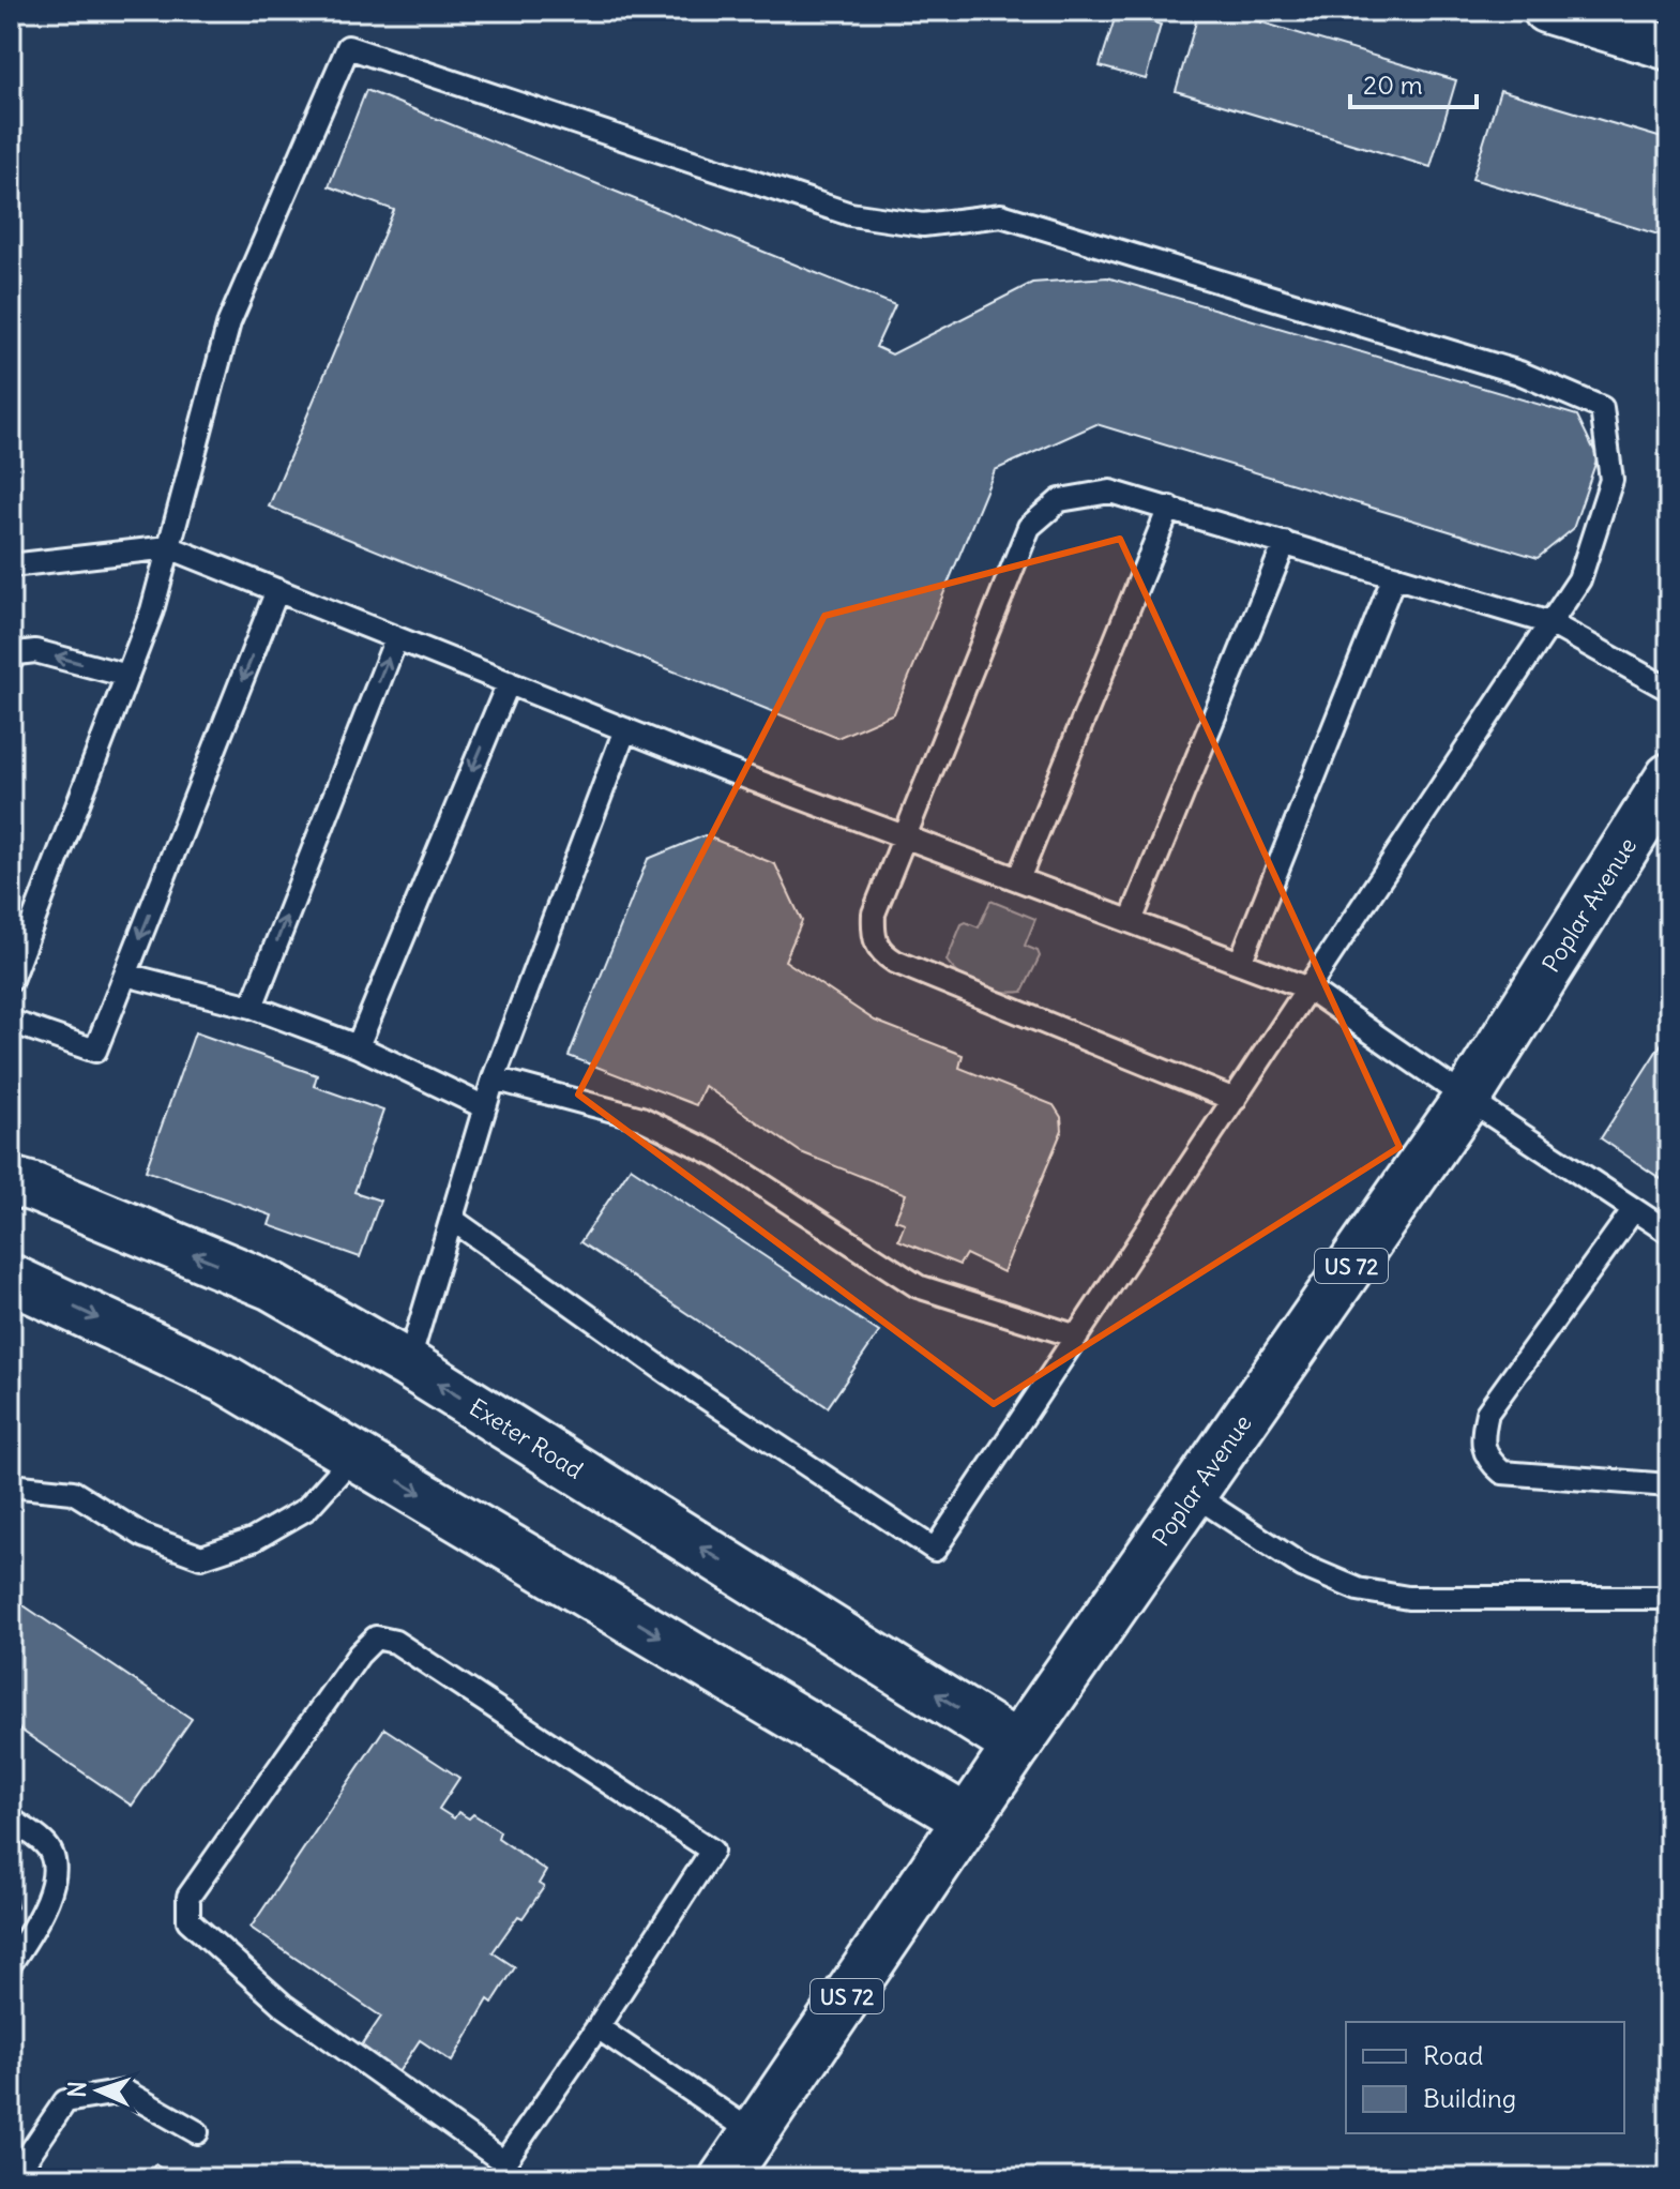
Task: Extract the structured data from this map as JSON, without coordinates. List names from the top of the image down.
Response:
{
  "streets": {
    "street": ["Poplar Avenue", "US 72", "Exeter Road"]
  },
  "crossings": [
    ["Poplar Avenue", "Exeter Road"]
  ],
  "legend": ["Road", "Building"],
  "scale_bar": "20 m",
  "north": "left"
}
